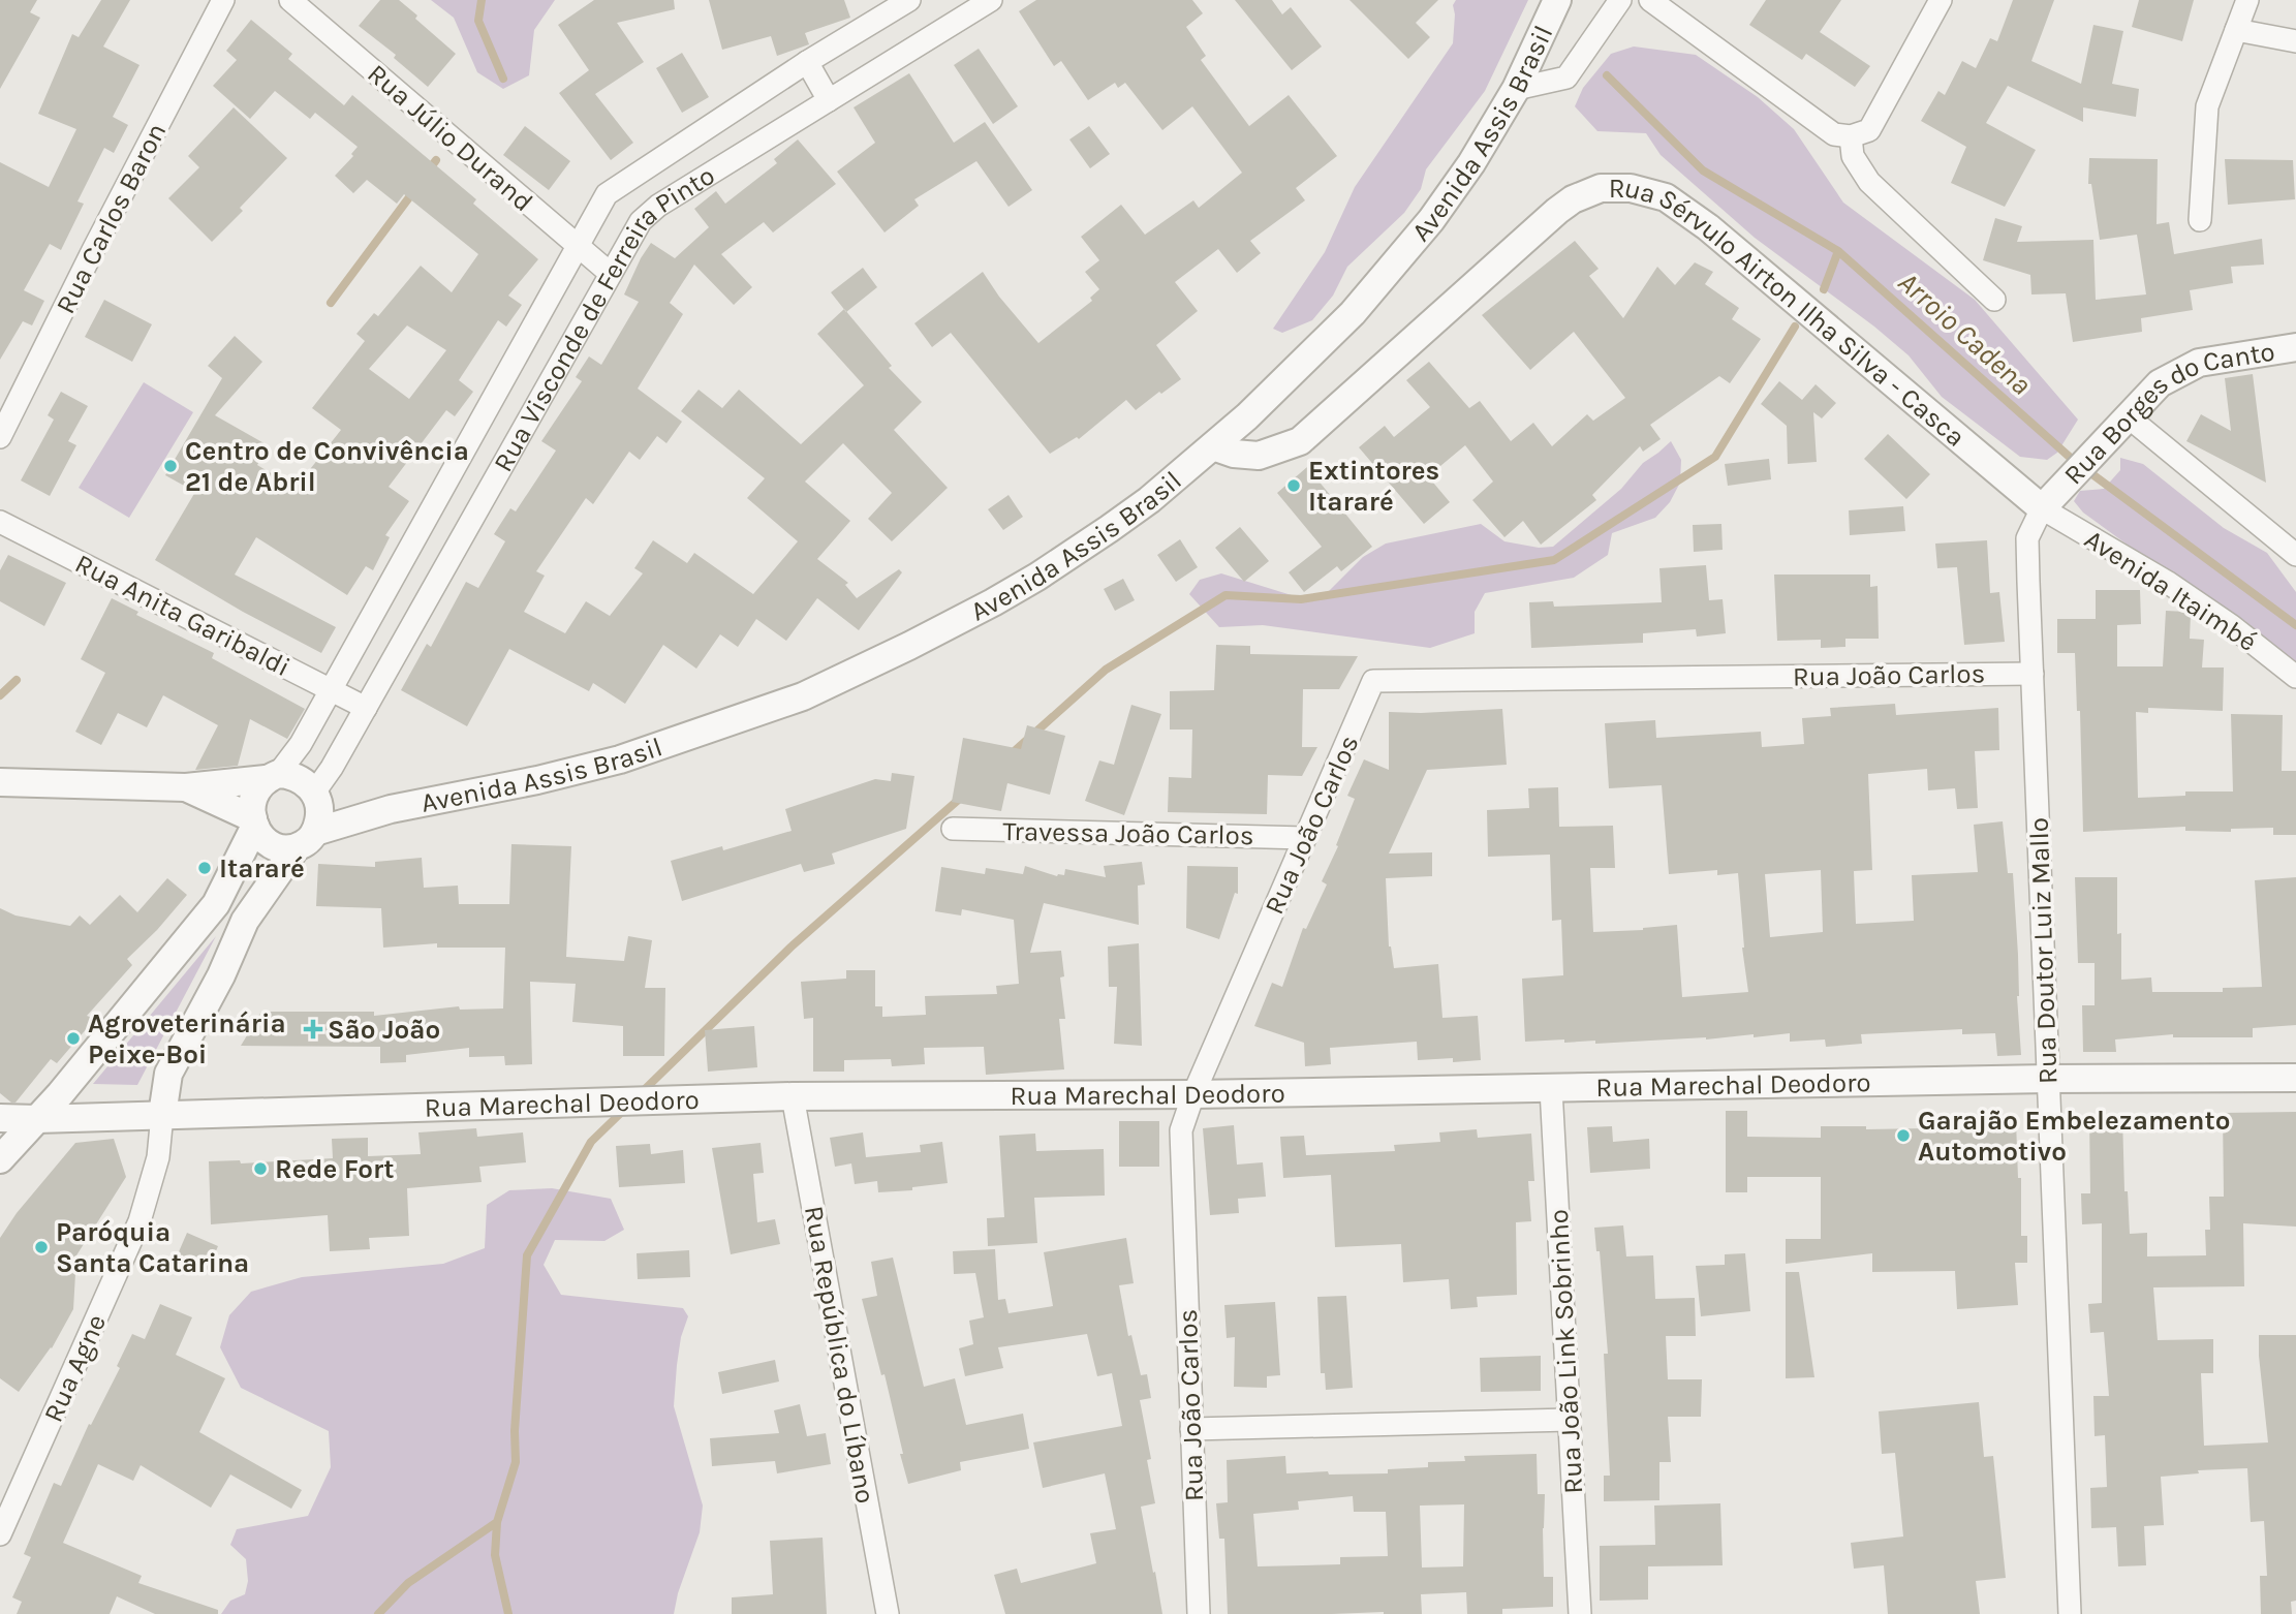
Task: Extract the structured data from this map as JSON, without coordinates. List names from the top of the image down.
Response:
{
  "streets": {
    "street": [
      "Avenida Assis Brasil",
      "Rua Júlio Durand",
      "Rua Carlos Baron",
      "Rua Sérvulo Airton Ilha Silva - Casca",
      "Rua Visconde de Ferreira Pinto",
      "Rua Borges do Canto",
      "Avenida Itaimbé",
      "Rua Anita Garibaldi",
      "Rua João Carlos",
      "Travessa João Carlos",
      "Rua Doutor Luiz Mallo",
      "Rua Marechal Deodoro",
      "Rua João Link Sobrinho",
      "Rua República do Líbano",
      "Rua Agne"
    ]
  },
  "crossings": [
    ["Avenida Assis Brasil", "Rua Sérvulo Airton Ilha Silva - Casca"],
    ["Avenida Assis Brasil", "Rua Visconde de Ferreira Pinto"],
    ["Rua Júlio Durand", "Rua Visconde de Ferreira Pinto"],
    ["Rua Sérvulo Airton Ilha Silva - Casca", "Rua Borges do Canto"],
    ["Rua Sérvulo Airton Ilha Silva - Casca", "Avenida Itaimbé"],
    ["Rua Sérvulo Airton Ilha Silva - Casca", "Rua Doutor Luiz Mallo"],
    ["Rua Visconde de Ferreira Pinto", "Rua Anita Garibaldi"],
    ["Rua Borges do Canto", "Avenida Itaimbé"],
    ["Rua Borges do Canto", "Rua Doutor Luiz Mallo"],
    ["Avenida Itaimbé", "Rua Doutor Luiz Mallo"],
    ["Rua João Carlos", "Travessa João Carlos"],
    ["Rua João Carlos", "Rua Doutor Luiz Mallo"],
    ["Rua João Carlos", "Rua Marechal Deodoro"],
    ["Rua Doutor Luiz Mallo", "Rua Marechal Deodoro"],
    ["Rua Marechal Deodoro", "Rua João Link Sobrinho"],
    ["Rua Marechal Deodoro", "Rua República do Líbano"],
    ["Rua Marechal Deodoro", "Rua Agne"]
  ],
  "water": ["Arroio Cadena"],
  "places": {
    "other": [
      "Centro de Convivência 21 de Abril",
      "Extintores Itararé",
      "Itararé",
      "Agroveterinária Peixe-Boi",
      "Garajão Embelezamento Automotivo",
      "Rede Fort",
      "Paróquia Santa Catarina"
    ],
    "health": ["São João"]
  }
}
